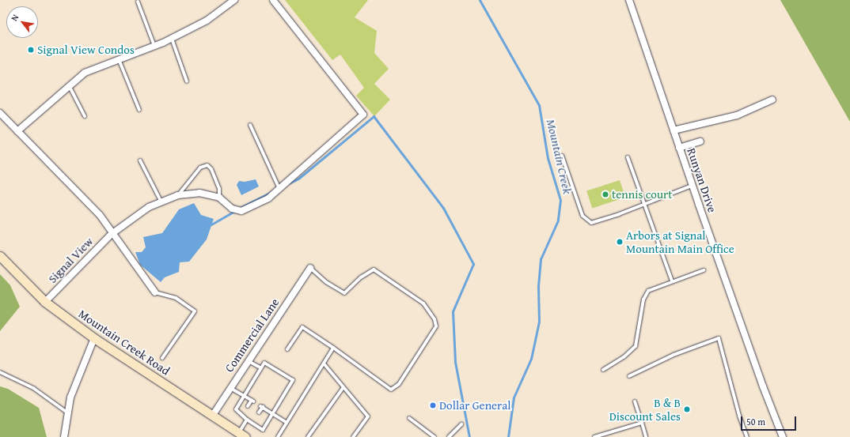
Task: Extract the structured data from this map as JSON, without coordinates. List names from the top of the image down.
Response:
{
  "streets": {
    "main road": ["Mountain Creek Road"],
    "street": ["Runyan Drive", "Signal View", "Commercial Lane"]
  },
  "crossings": [
    ["Signal View", "Mountain Creek Road"],
    ["Commercial Lane", "Mountain Creek Road"]
  ],
  "water": ["Mountain Creek"],
  "places": [
    "Signal View Condos",
    "tennis court",
    "Arbors at Signal Mountain Main Office",
    "Dollar General",
    "B & B Discount Sales"
  ],
  "scale_bar": "50 m",
  "north": "top left"
}
